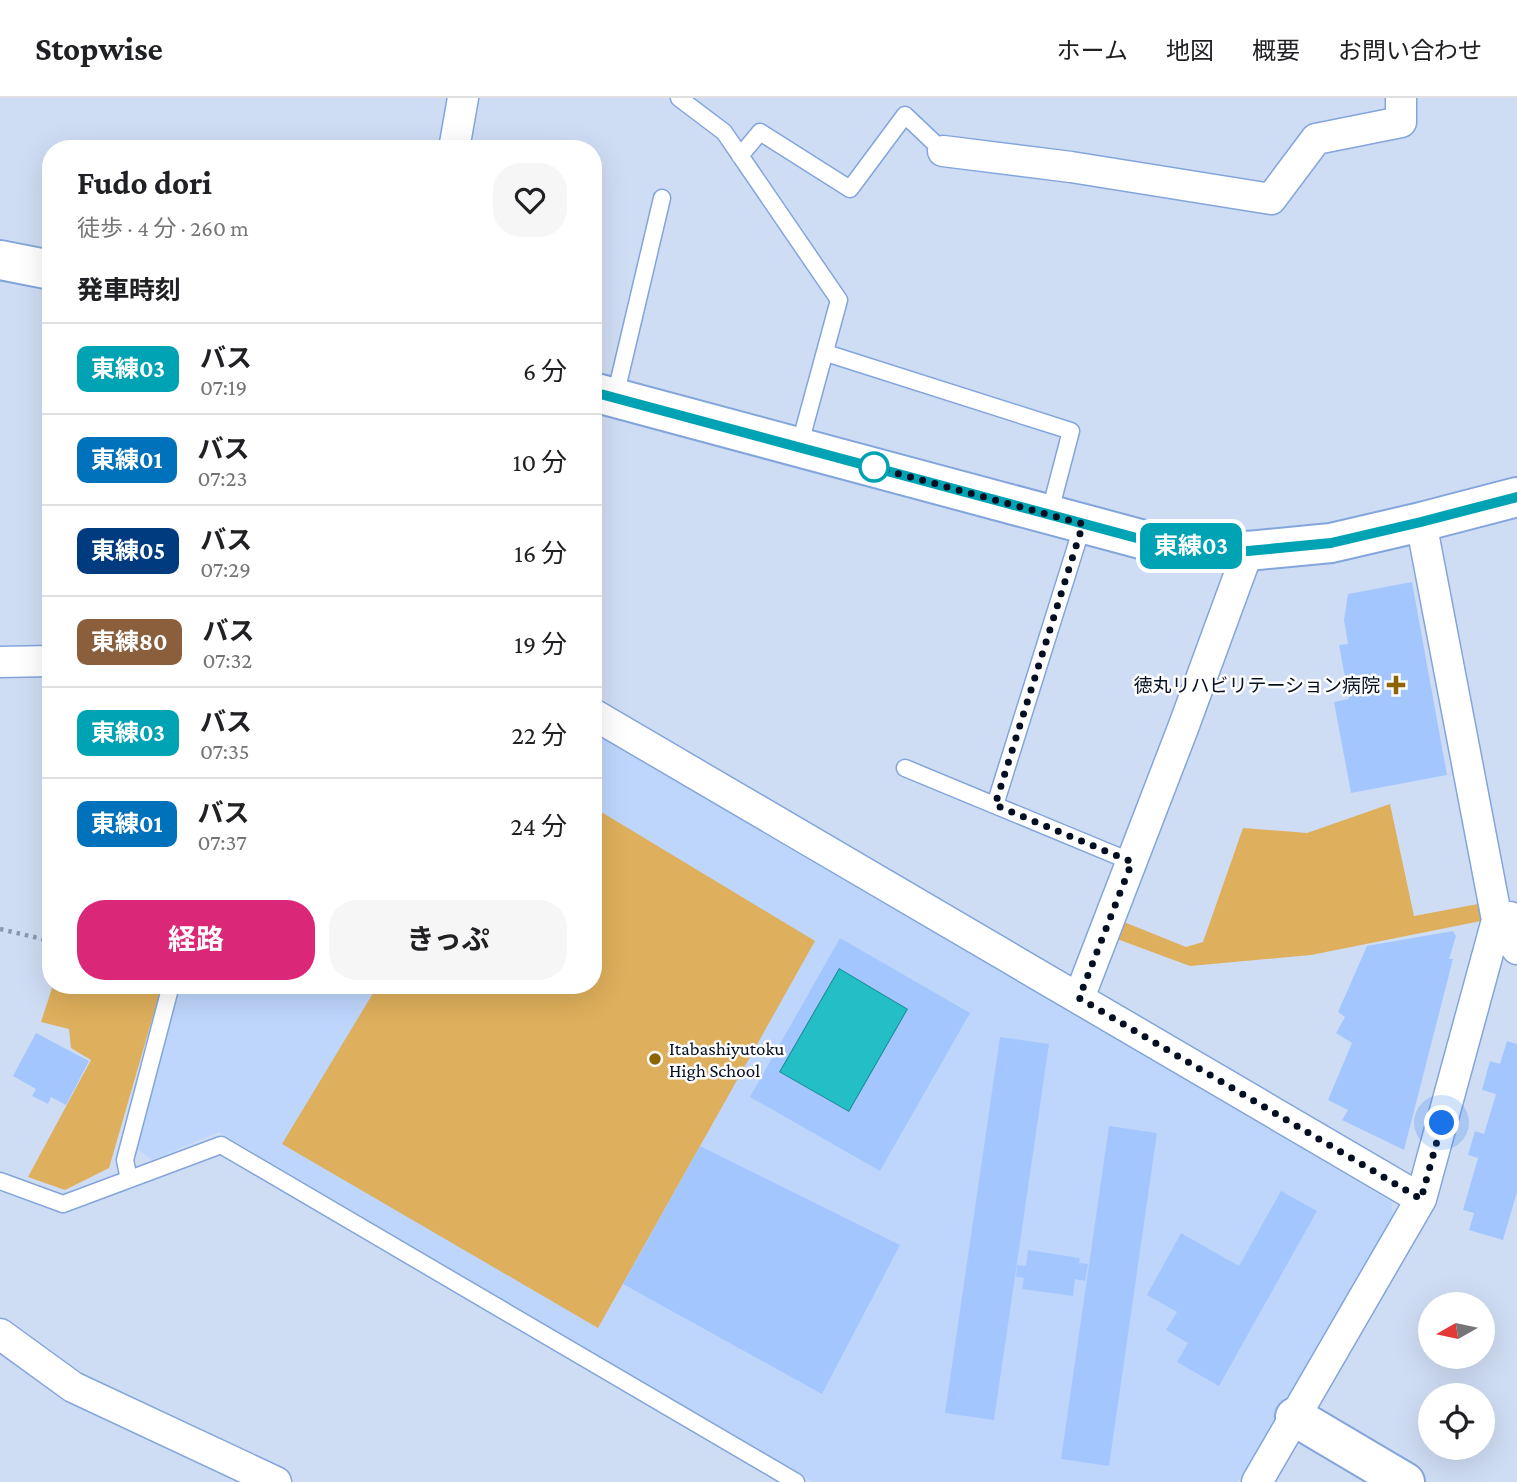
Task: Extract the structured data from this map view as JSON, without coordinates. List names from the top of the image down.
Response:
{
  "places": {
    "health": ["徳丸リハビリテーション病院"],
    "other": ["Itabashiyutoku High School"]
  },
  "lines": ["bus line 東練03"],
  "north": "left",
  "page": {
    "header": "Stopwise",
    "nav": [
      "ホーム",
      "地図",
      "概要",
      "お問い合わせ"
    ],
    "on_map": "東練03",
    "heading": [
      ["Fudo dori", "徒歩 · 4 分 · 260 m"],
      "発車時刻"
    ],
    "list": [
      {
        "mark": "東練03",
        "name": "バス",
        "note": "07:19",
        "value": "6 分"
      },
      {
        "mark": "東練01",
        "name": "バス",
        "note": "07:23",
        "value": "10 分"
      },
      {
        "mark": "東練05",
        "name": "バス",
        "note": "07:29",
        "value": "16 分"
      },
      {
        "mark": "東練80",
        "name": "バス",
        "note": "07:32",
        "value": "19 分"
      },
      {
        "mark": "東練03",
        "name": "バス",
        "note": "07:35",
        "value": "22 分"
      },
      {
        "mark": "東練01",
        "name": "バス",
        "note": "07:37",
        "value": "24 分"
      }
    ],
    "buttons": ["経路", "きっぷ"]
  }
}
